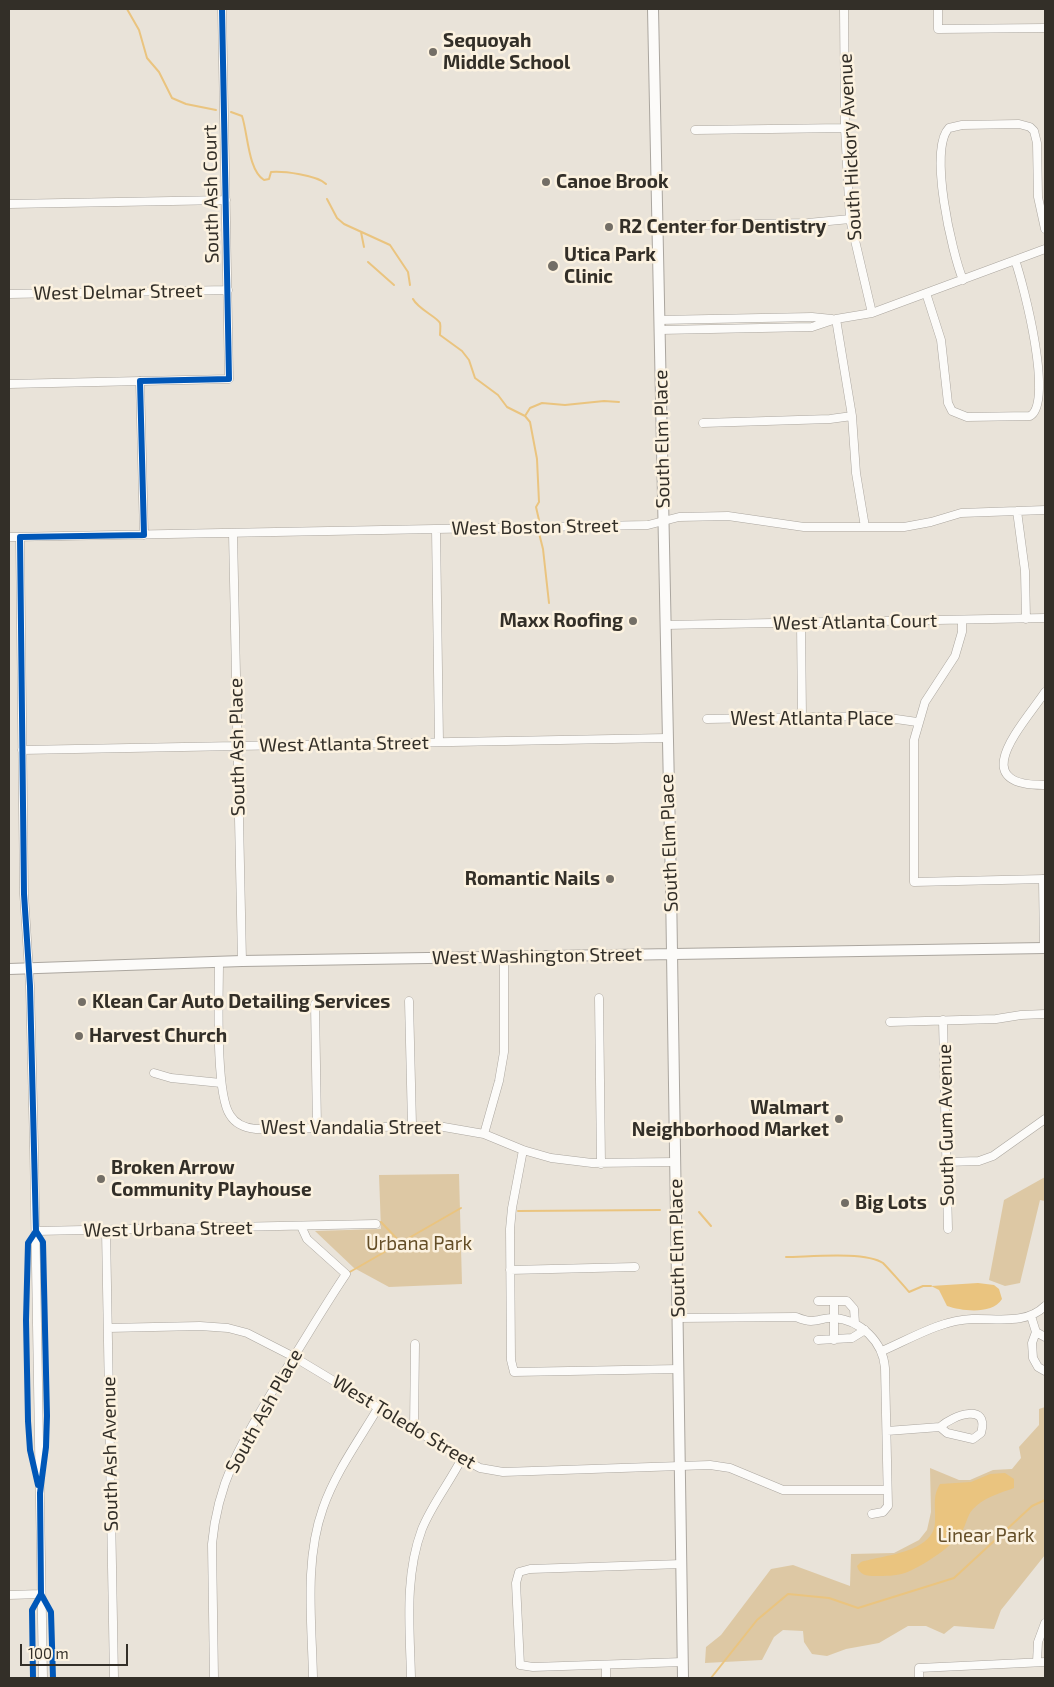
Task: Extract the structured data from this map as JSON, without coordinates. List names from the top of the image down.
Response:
{
  "streets": {
    "main road": ["South Elm Place", "West Washington Street"],
    "street": [
      "South Hickory Avenue",
      "South Ash Court",
      "West Delmar Street",
      "West Boston Street",
      "West Atlanta Court",
      "West Atlanta Place",
      "West Atlanta Street",
      "South Ash Place",
      "South Gum Avenue",
      "West Vandalia Street",
      "West Urbana Street",
      "West Toledo Street",
      "South Ash Avenue"
    ]
  },
  "crossings": [
    ["South Ash Court", "West Delmar Street"],
    ["South Elm Place", "West Boston Street"],
    ["South Elm Place", "West Atlanta Court"],
    ["South Elm Place", "West Atlanta Street"],
    ["South Elm Place", "West Washington Street"],
    ["South Elm Place", "West Vandalia Street"],
    ["South Elm Place", "West Toledo Street"],
    ["West Boston Street", "South Ash Place"],
    ["West Atlanta Street", "South Ash Place"],
    ["South Ash Place", "West Washington Street"],
    ["South Ash Place", "West Urbana Street"],
    ["South Ash Place", "West Toledo Street"],
    ["West Urbana Street", "South Ash Avenue"],
    ["West Toledo Street", "South Ash Avenue"]
  ],
  "parks": ["Urbana Park", "Linear Park"],
  "places": [
    "Sequoyah Middle School",
    "Canoe Brook",
    "R2 Center for Dentistry",
    "Utica Park Clinic",
    "Maxx Roofing",
    "Romantic Nails",
    "Klean Car Auto Detailing Services",
    "Harvest Church",
    "Walmart Neighborhood Market",
    "Broken Arrow Community Playhouse",
    "Big Lots"
  ],
  "scale_bar": "100 m"
}
